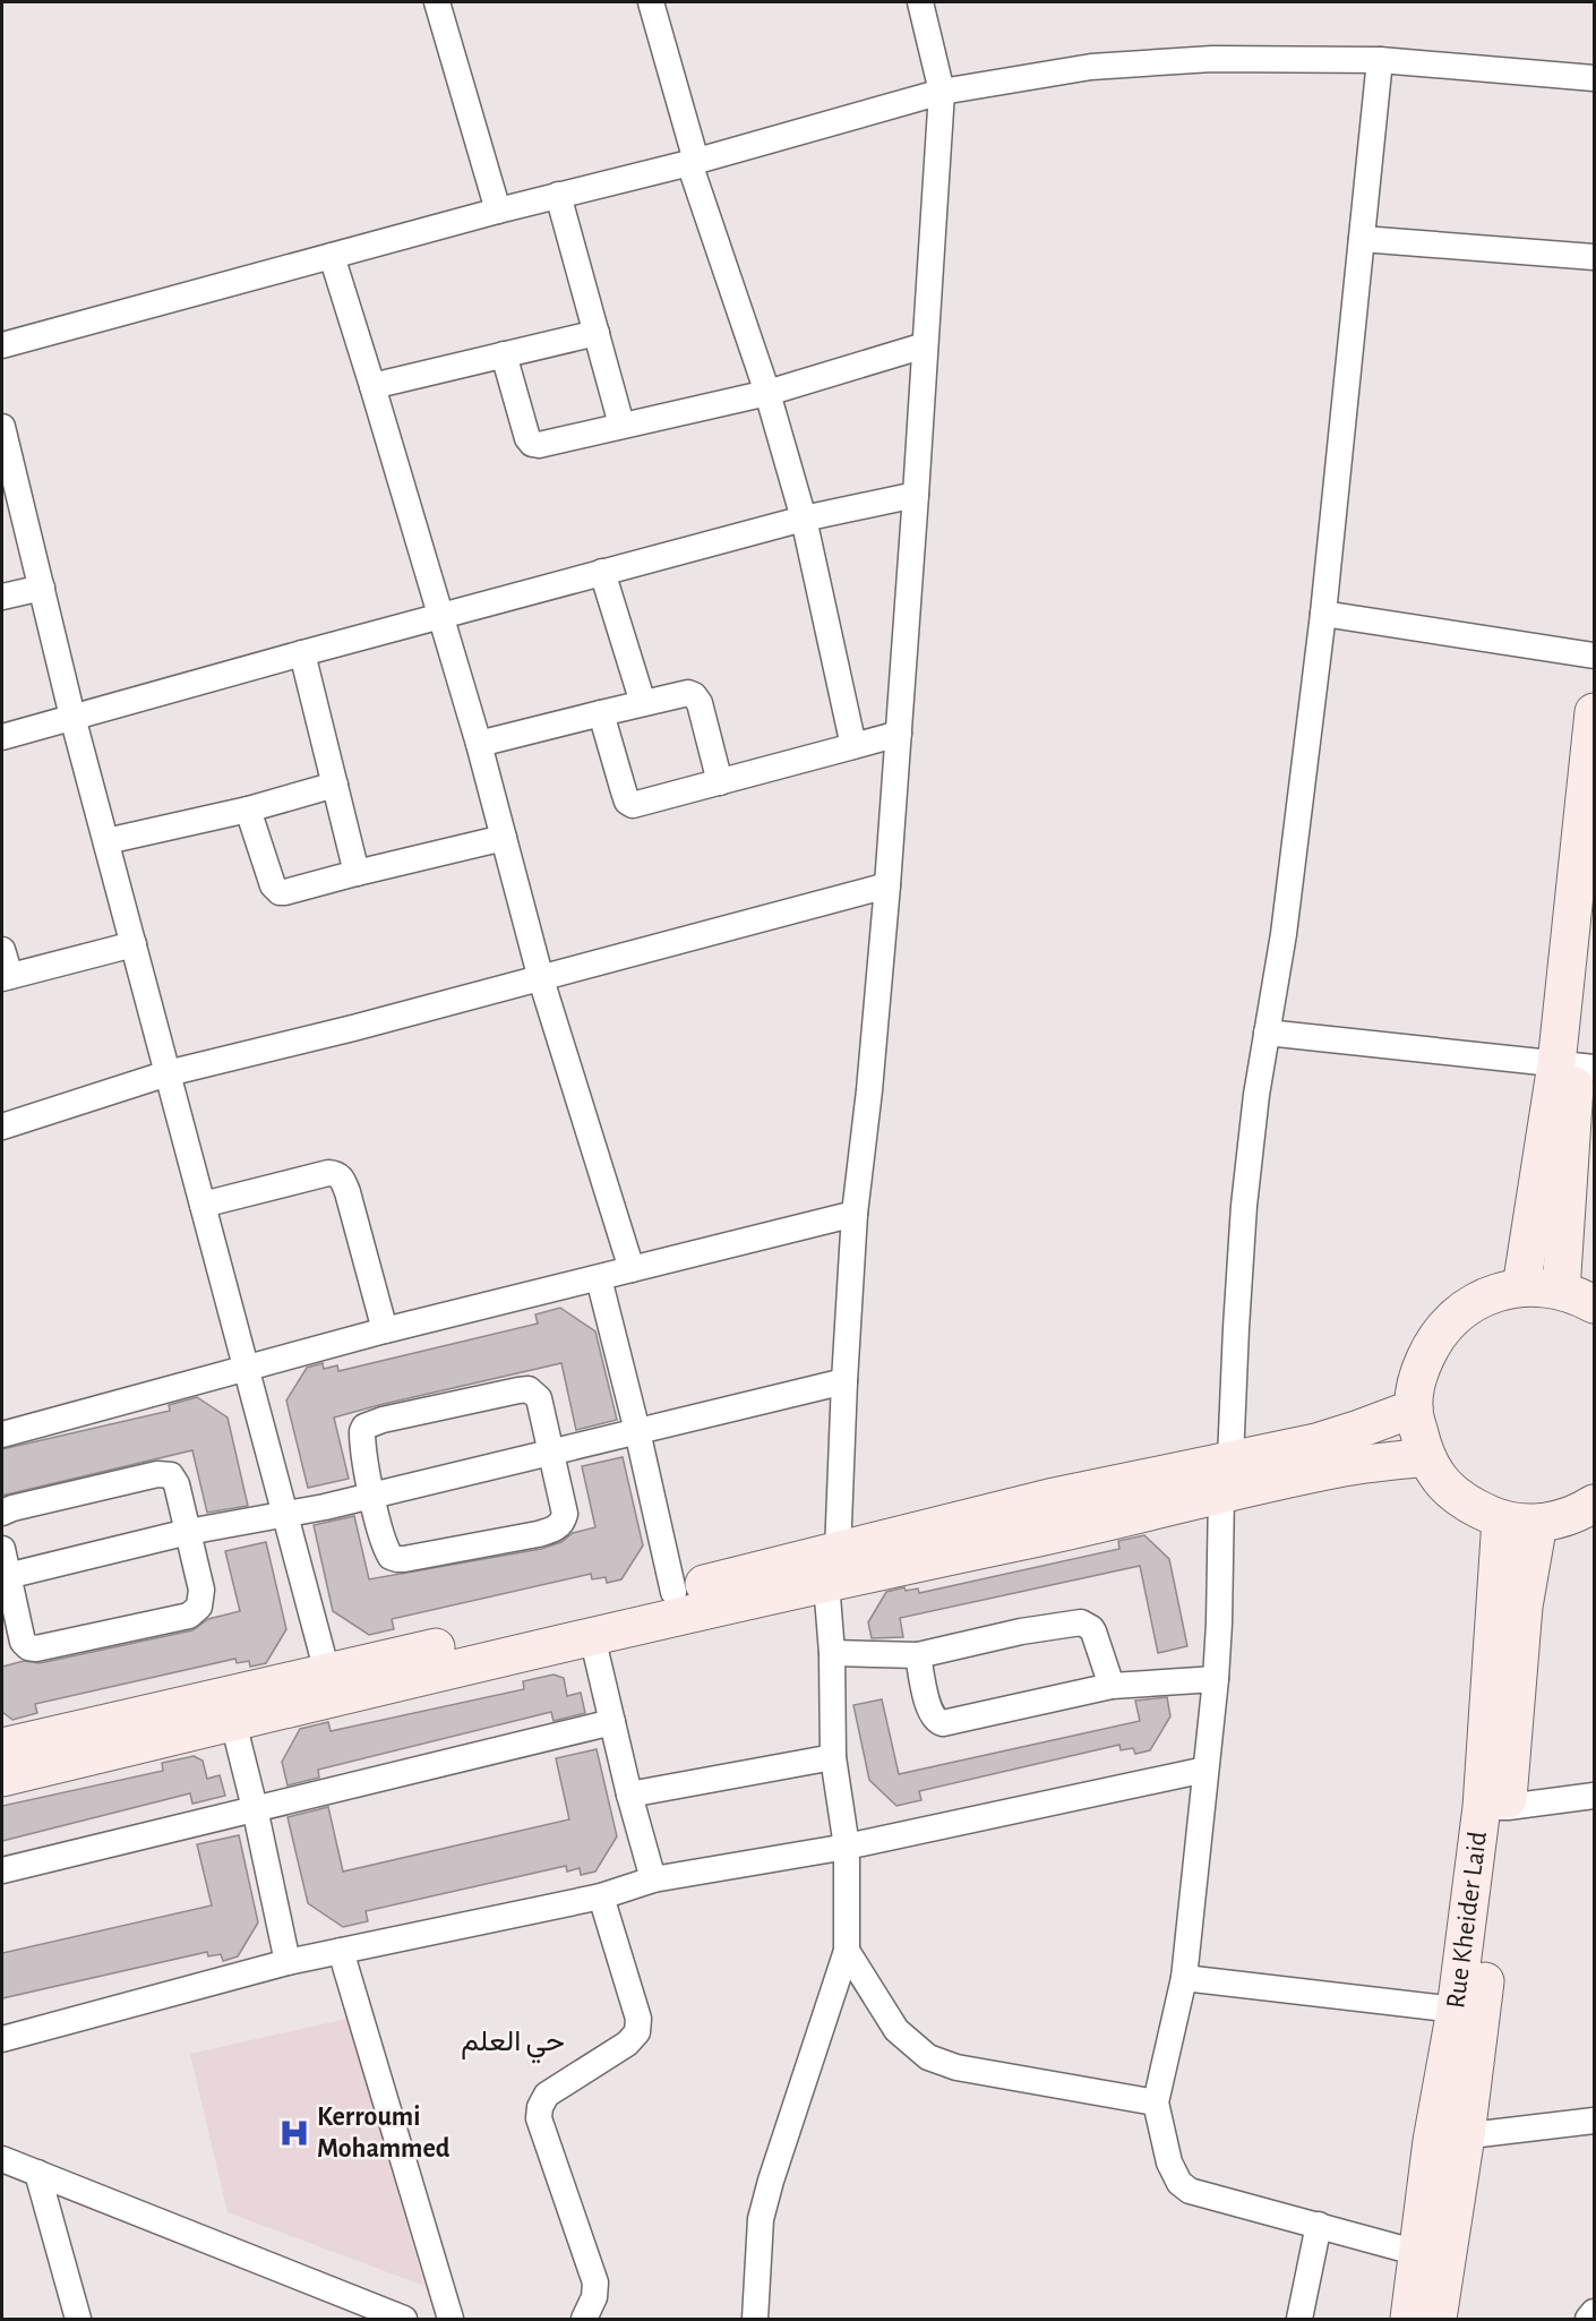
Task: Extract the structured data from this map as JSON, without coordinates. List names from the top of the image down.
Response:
{
  "streets": {
    "street": ["Rue Kheider Laid"]
  },
  "districts": ["حي العلم"],
  "places": {
    "hospital": ["Kerroumi Mohammed"]
  }
}
